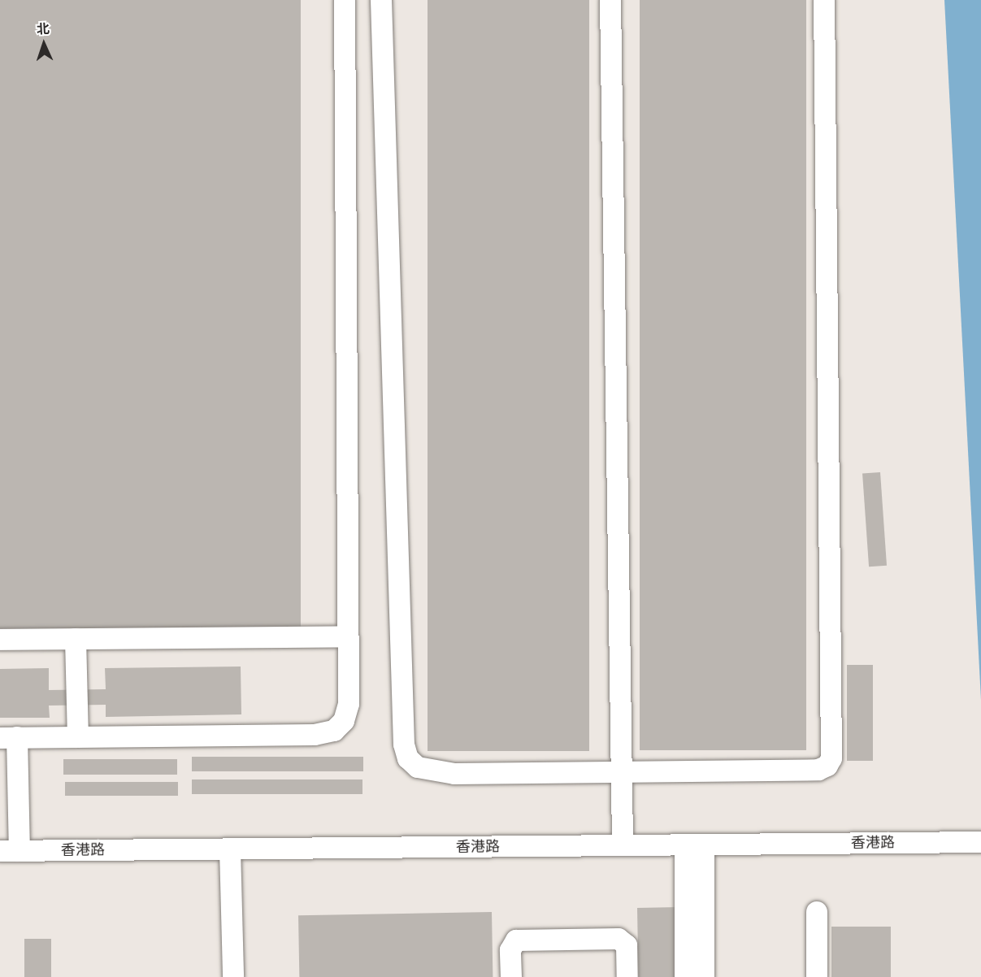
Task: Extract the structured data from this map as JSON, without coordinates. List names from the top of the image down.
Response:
{
  "streets": {
    "street": ["香港路"]
  },
  "north": "top"
}
